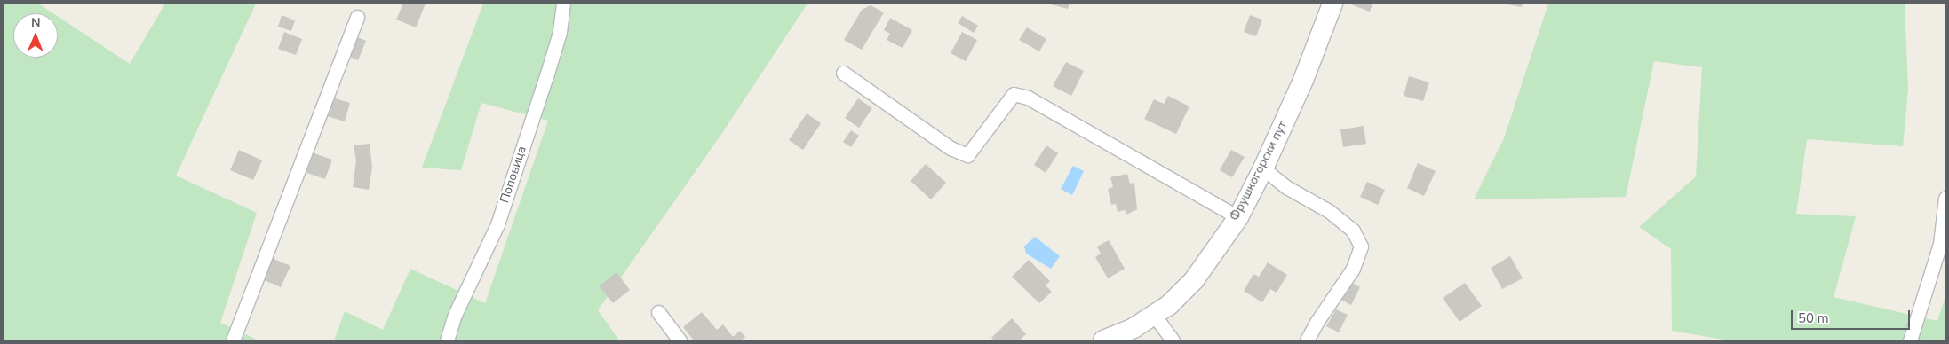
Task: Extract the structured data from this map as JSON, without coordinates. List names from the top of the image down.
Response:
{
  "streets": {
    "street": ["Фрушкогорски пут", "Поповица"]
  },
  "scale_bar": "50 m",
  "north": "top"
}
